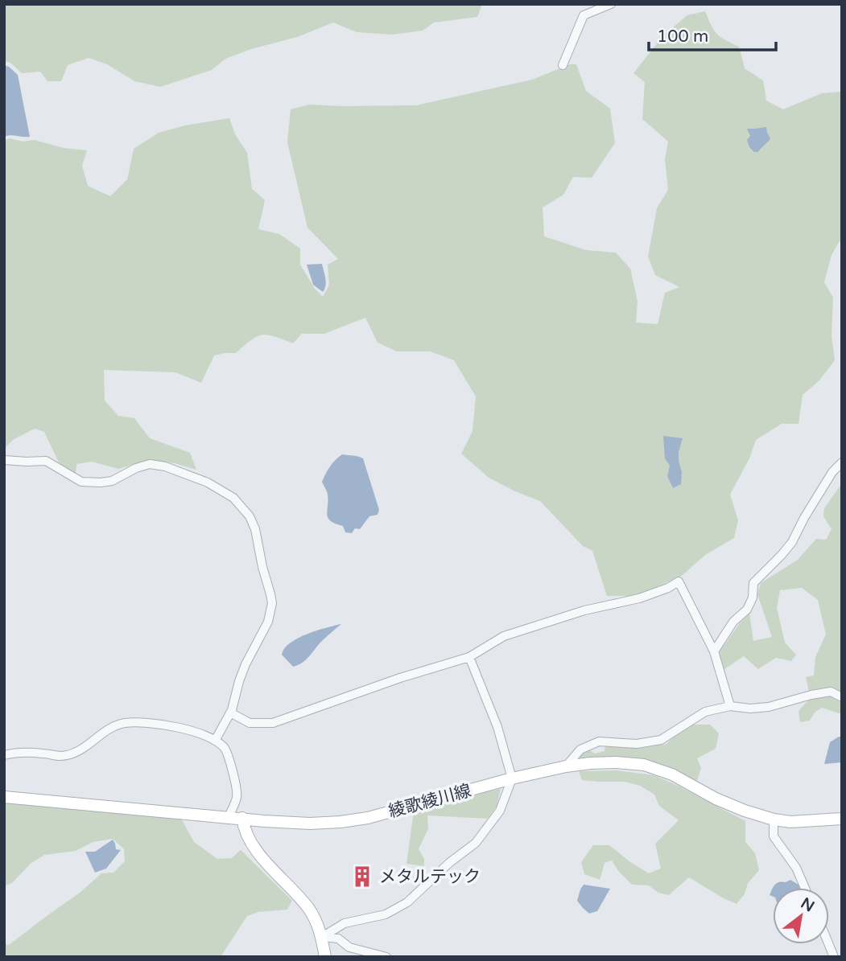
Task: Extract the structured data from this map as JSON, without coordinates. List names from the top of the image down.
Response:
{
  "streets": {
    "main road": ["綾歌綾川線"]
  },
  "places": {
    "building": ["メタルテック"]
  },
  "scale_bar": "100 m",
  "north": "top right"
}
